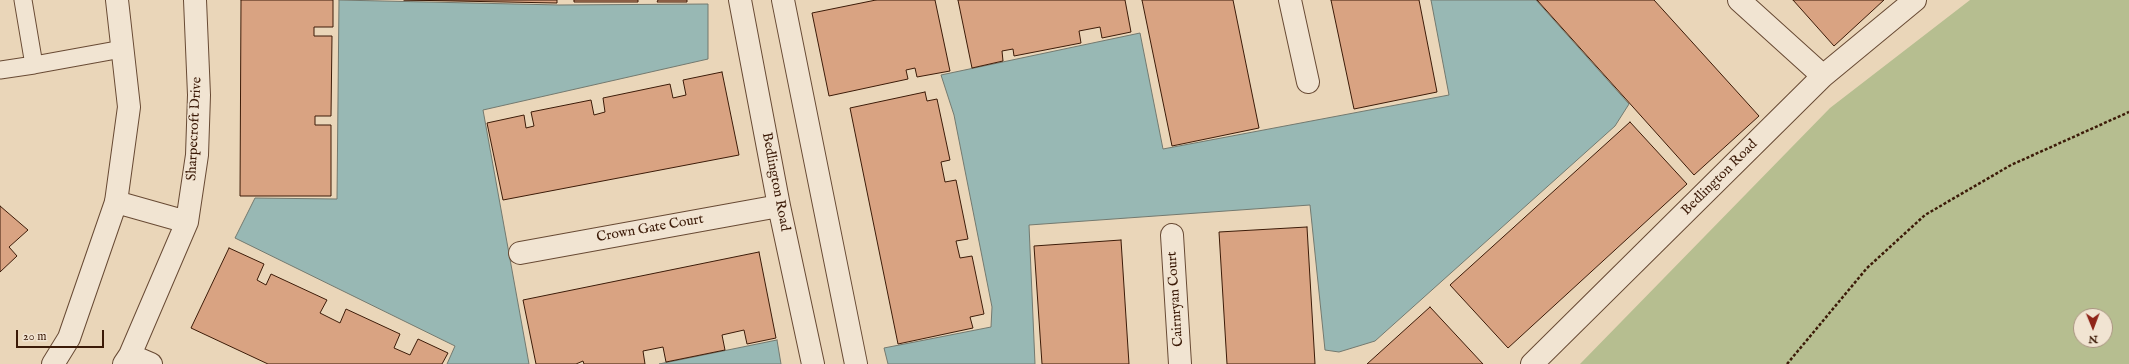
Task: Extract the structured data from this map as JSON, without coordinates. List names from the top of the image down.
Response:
{
  "streets": {
    "street": [
      "Sharpecroft Drive",
      "Bedlington Road",
      "Crown Gate Court",
      "Cairnryan Court"
    ]
  },
  "crossings": [
    ["Bedlington Road", "Crown Gate Court"]
  ],
  "scale_bar": "20 m",
  "north": "bottom"
}
